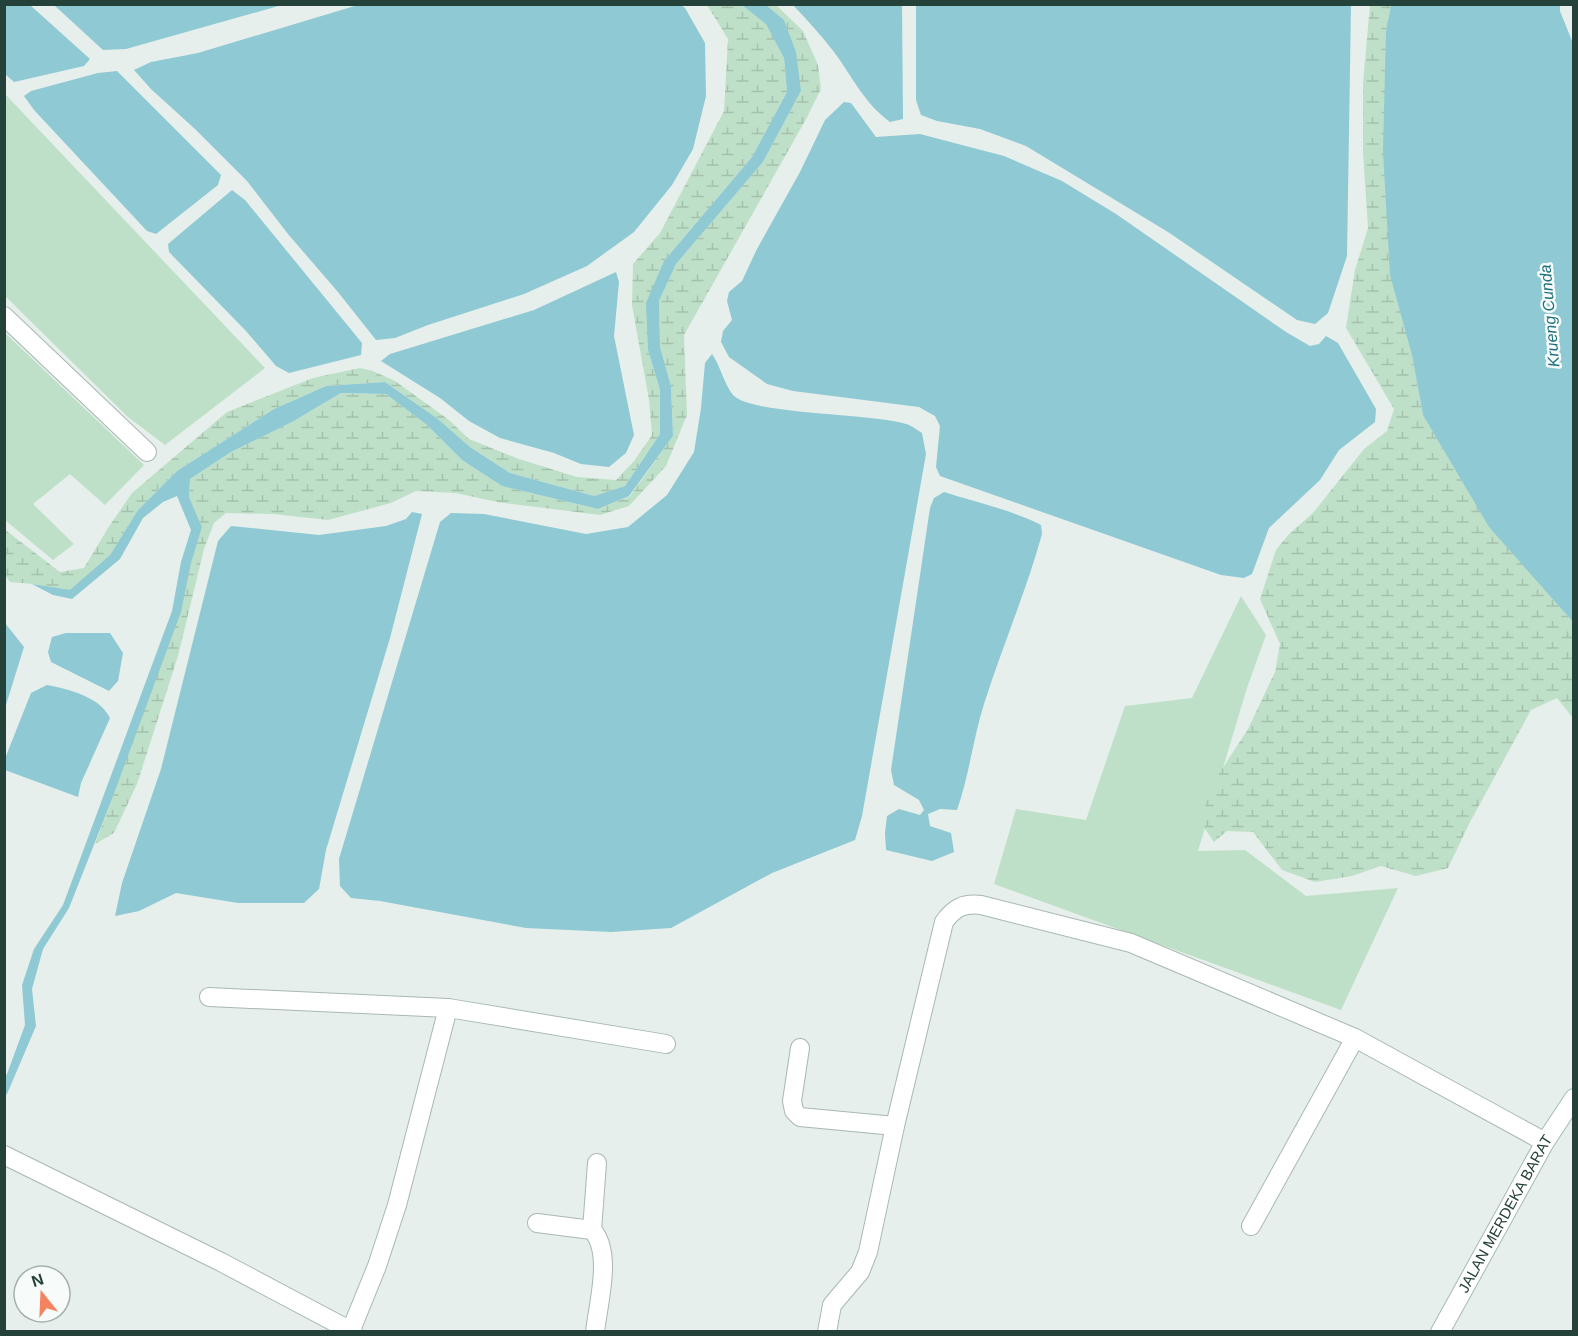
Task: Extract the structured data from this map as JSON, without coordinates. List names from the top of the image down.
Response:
{
  "streets": {
    "street": ["JALAN MERDEKA BARAT"]
  },
  "water": ["Krueng Cunda"],
  "north": "top"
}
